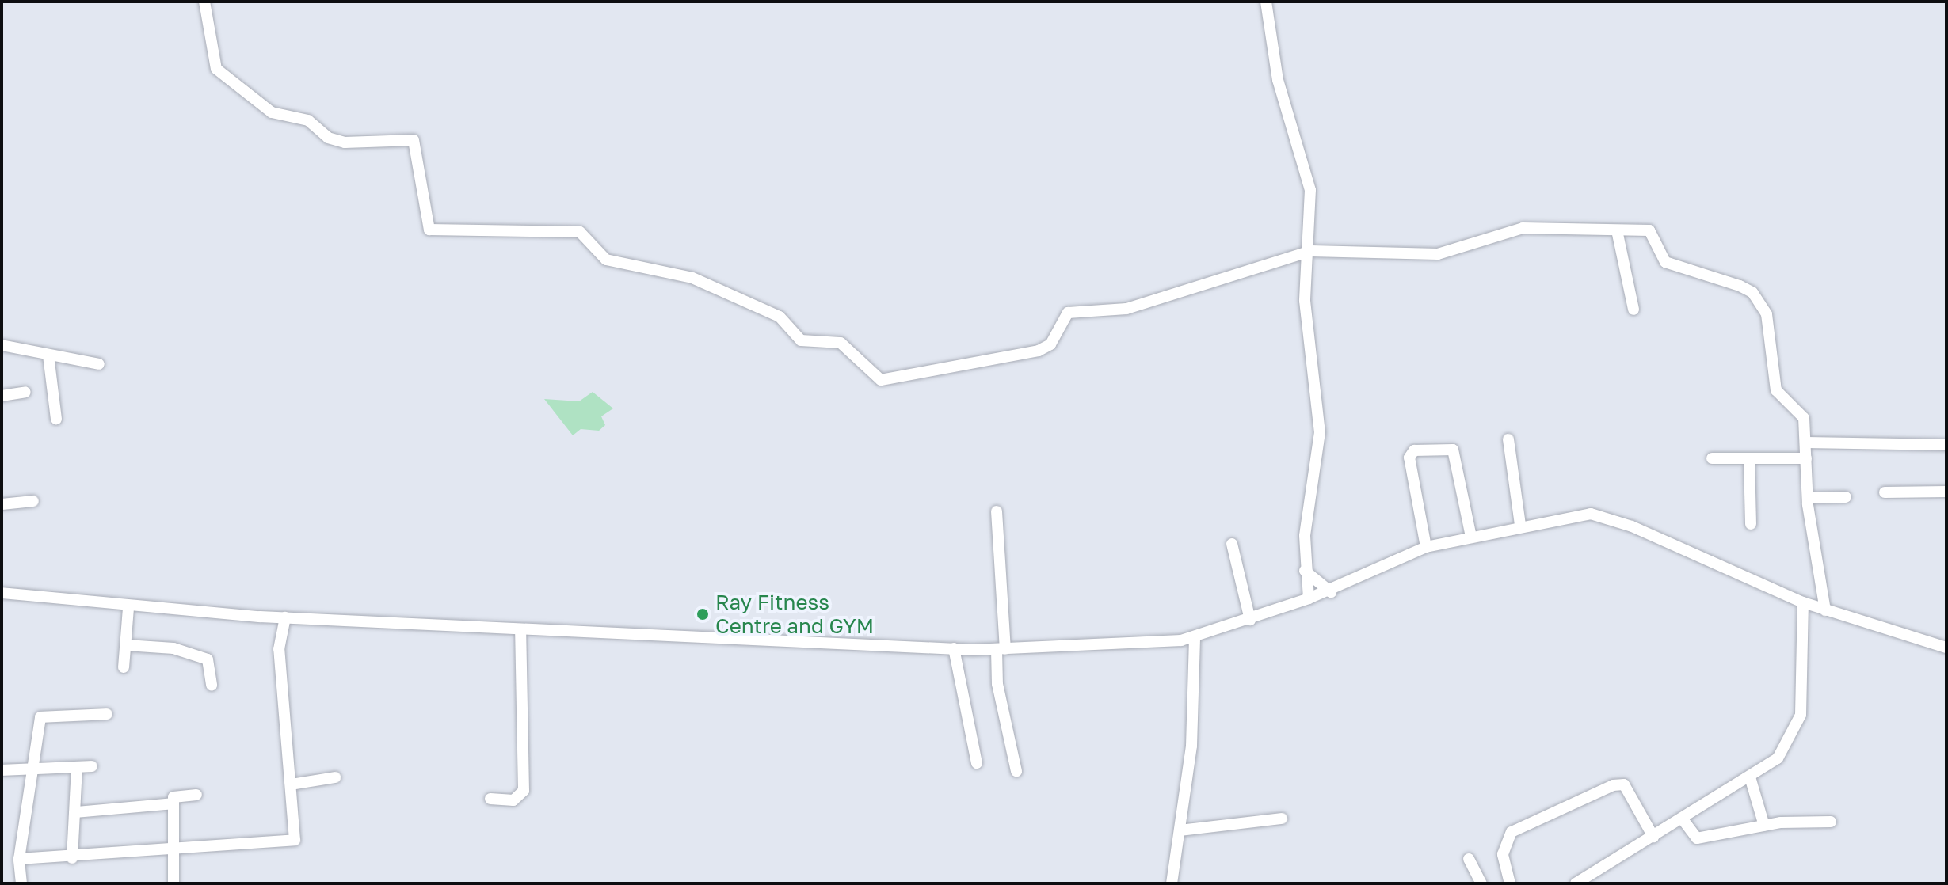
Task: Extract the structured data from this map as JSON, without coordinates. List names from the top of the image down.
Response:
{
  "places": ["Ray Fitness Centre and GYM"]
}
